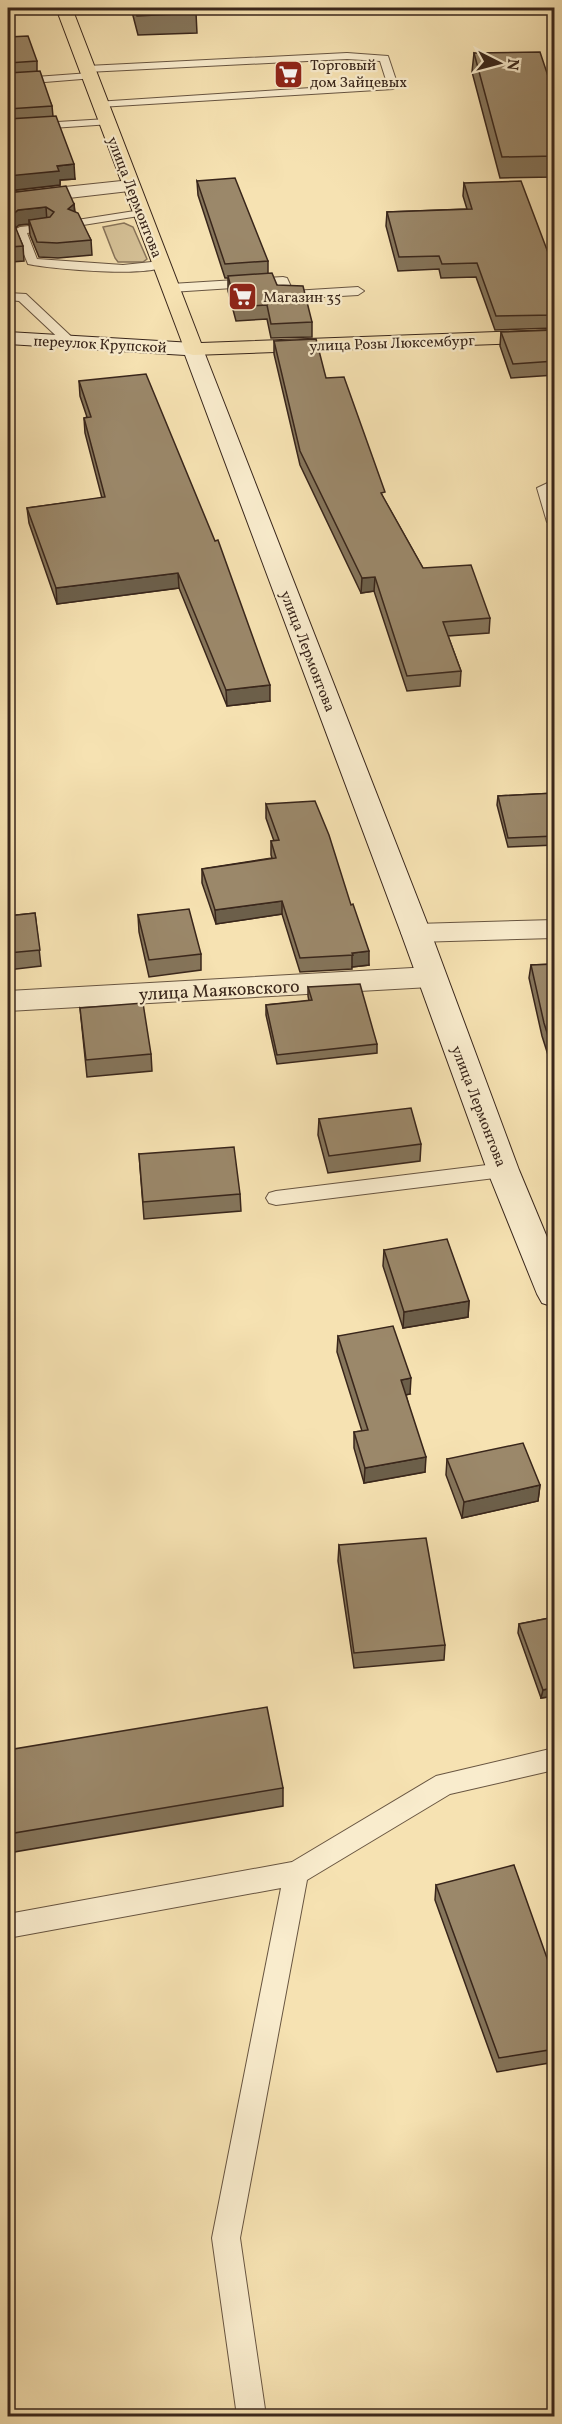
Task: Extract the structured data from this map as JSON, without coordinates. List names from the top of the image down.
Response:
{
  "streets": {
    "main road": [
      "улица Лермонтова",
      "улица Розы Люксембург",
      "переулок Крупской",
      "улица Маяковского"
    ]
  },
  "crossings": [
    ["улица Лермонтова", "улица Розы Люксембург"],
    ["улица Лермонтова", "переулок Крупской"],
    ["улица Лермонтова", "улица Маяковского"],
    ["улица Розы Люксембург", "переулок Крупской"]
  ],
  "places": {
    "supermarket": ["Торговый дом Зайцевых", "Магазин 35"]
  },
  "north": "right"
}
